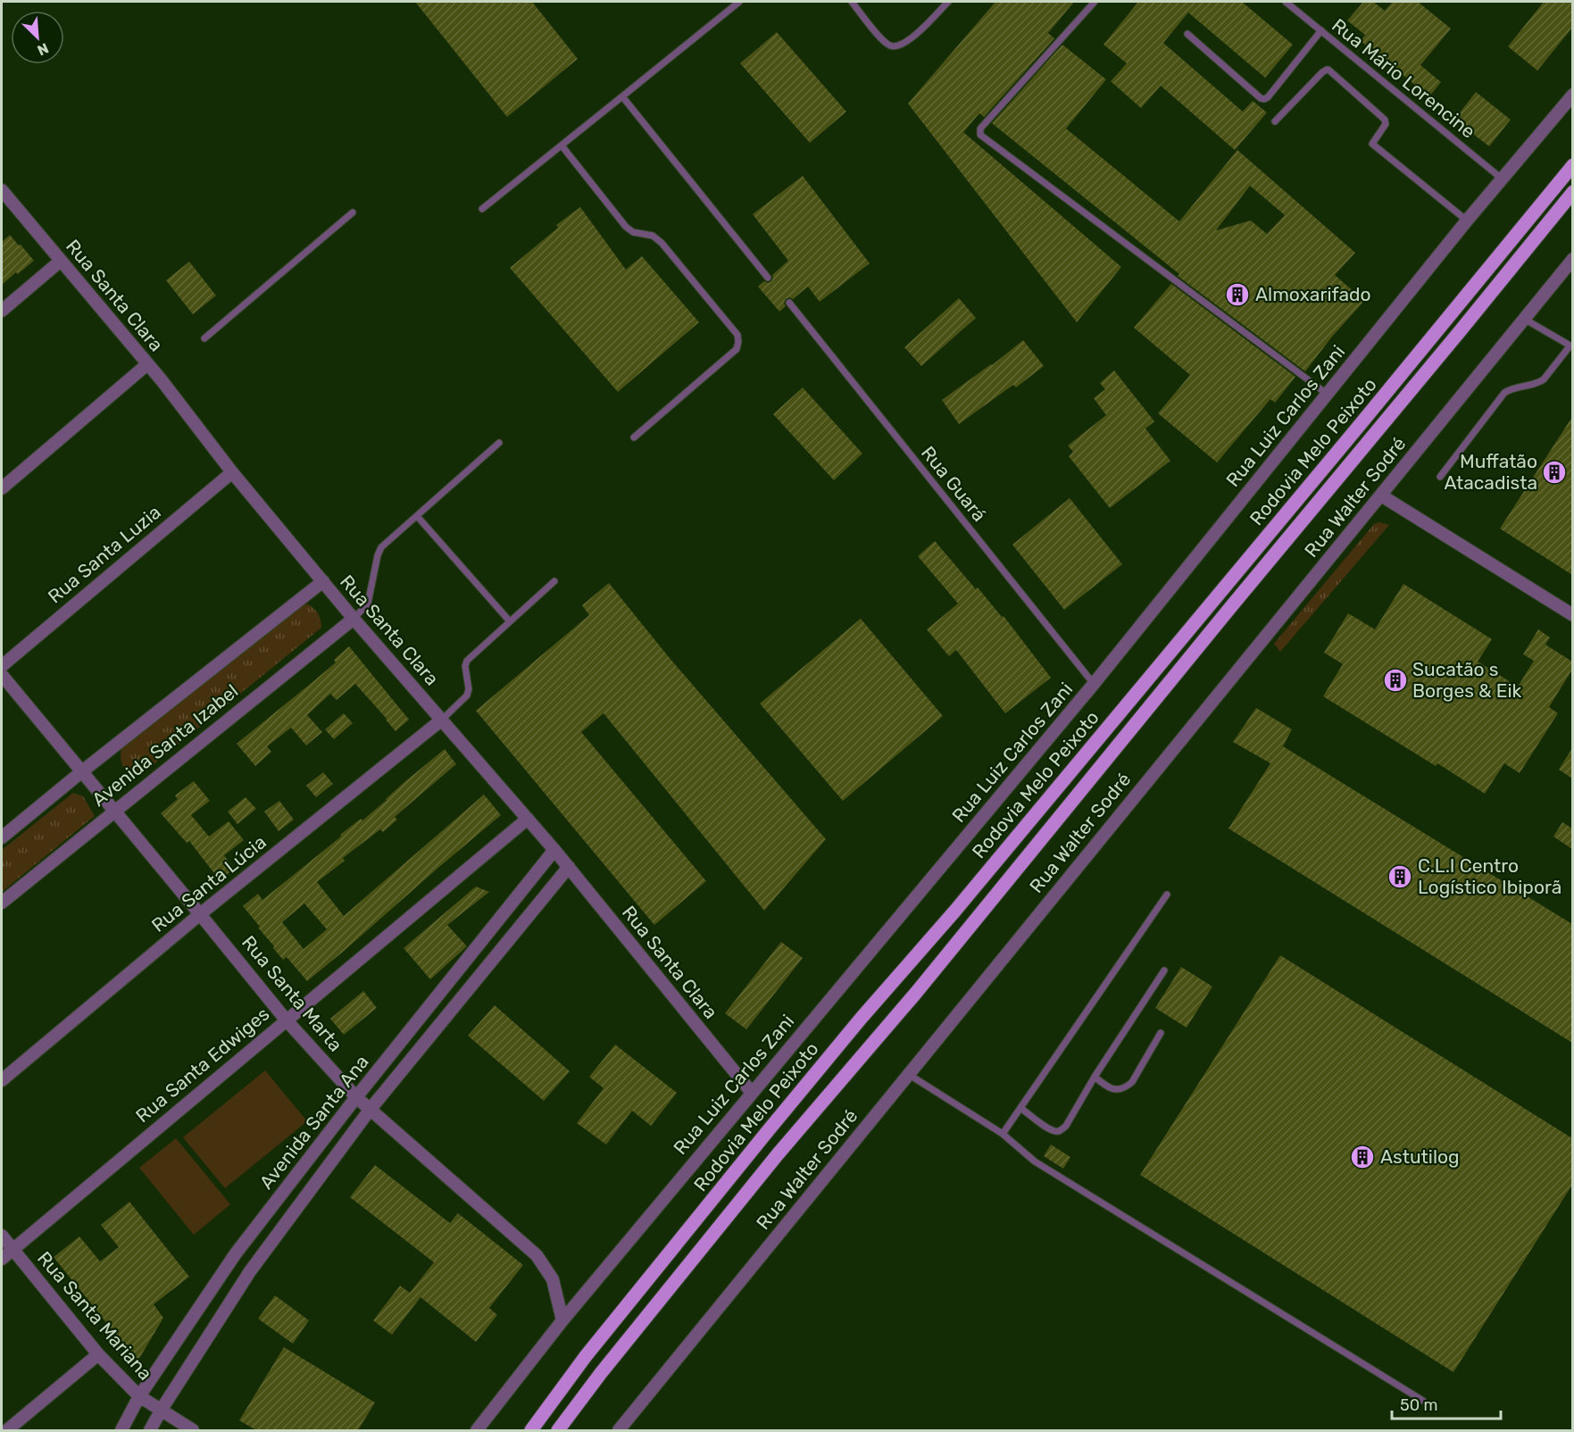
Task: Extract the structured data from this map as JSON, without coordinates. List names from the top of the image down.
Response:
{
  "streets": {
    "main road": ["Rodovia Melo Peixoto"],
    "street": [
      "Rua Santa Clara",
      "Rua Luiz Carlos Zani",
      "Rua Walter Sodré",
      "Rua Santa Luzia",
      "Avenida Santa Izabel",
      "Rua Santa Lúcia",
      "Rua Santa Marta",
      "Rua Santa Edwiges",
      "Avenida Santa Ana",
      "Rua Santa Mariana"
    ],
    "lane": ["Rua Mário Lorencine", "Rua Guará"]
  },
  "crossings": [
    ["Rua Mário Lorencine", "Rua Luiz Carlos Zani"],
    ["Rua Santa Clara", "Rua Luiz Carlos Zani"],
    ["Rua Santa Clara", "Rua Santa Luzia"],
    ["Rua Santa Clara", "Avenida Santa Izabel"],
    ["Rua Santa Clara", "Rua Santa Lúcia"],
    ["Rua Santa Clara", "Rua Santa Edwiges"],
    ["Rua Santa Clara", "Avenida Santa Ana"],
    ["Rua Luiz Carlos Zani", "Rua Guará"],
    ["Rua Luiz Carlos Zani", "Rua Santa Marta"],
    ["Avenida Santa Izabel", "Rua Santa Marta"],
    ["Rua Santa Lúcia", "Rua Santa Marta"],
    ["Rua Santa Marta", "Rua Santa Edwiges"],
    ["Rua Santa Marta", "Avenida Santa Ana"],
    ["Rua Santa Edwiges", "Rua Santa Mariana"],
    ["Avenida Santa Ana", "Rua Santa Mariana"]
  ],
  "places": {
    "building": [
      "Almoxarifado",
      "Muffatão Atacadista",
      "Sucatão s Borges & Eik",
      "C.L.I Centro Logístico Ibiporã",
      "Astutilog"
    ]
  },
  "scale_bar": "50 m",
  "north": "bottom right"
}
